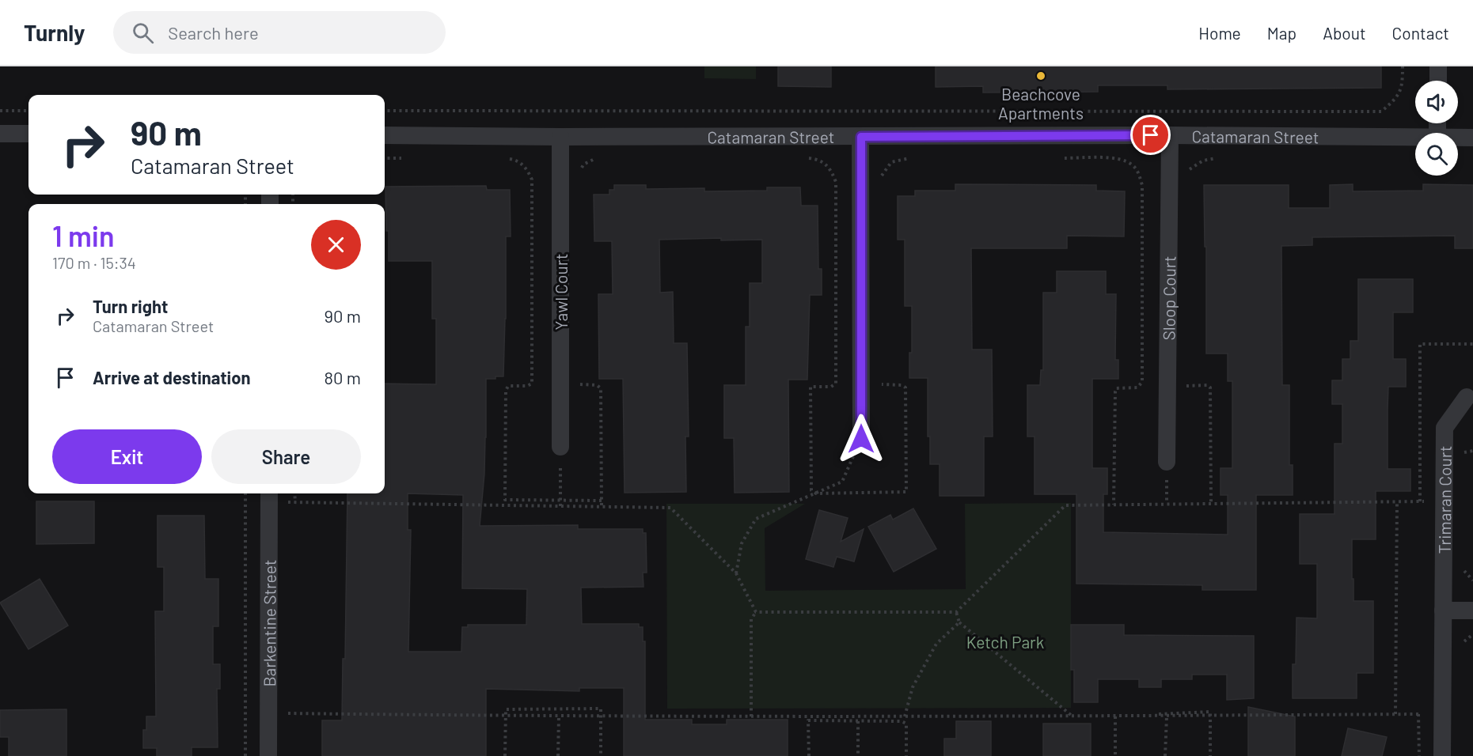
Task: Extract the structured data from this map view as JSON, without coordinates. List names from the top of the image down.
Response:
{
  "streets": {
    "street": [
      "Catamaran Street",
      "Yawl Court",
      "Sloop Court",
      "Trimaran Court",
      "Barkentine Street"
    ]
  },
  "crossings": [
    ["Catamaran Street", "Yawl Court"],
    ["Catamaran Street", "Sloop Court"]
  ],
  "parks": ["Ketch Park"],
  "places": ["Beachcove Apartments"],
  "page": {
    "header": "Turnly",
    "search": "Search here",
    "nav": [
      "Home",
      "Map",
      "About",
      "Contact"
    ],
    "turn": ["90 m", "Catamaran Street"],
    "heading": ["1 min", "170 m · 15:34"],
    "list": [
      {
        "name": "Turn right",
        "note": "Catamaran Street",
        "value": "90 m"
      },
      {
        "name": "Arrive at destination",
        "value": "80 m"
      }
    ],
    "buttons": ["Exit", "Share"]
  }
}
